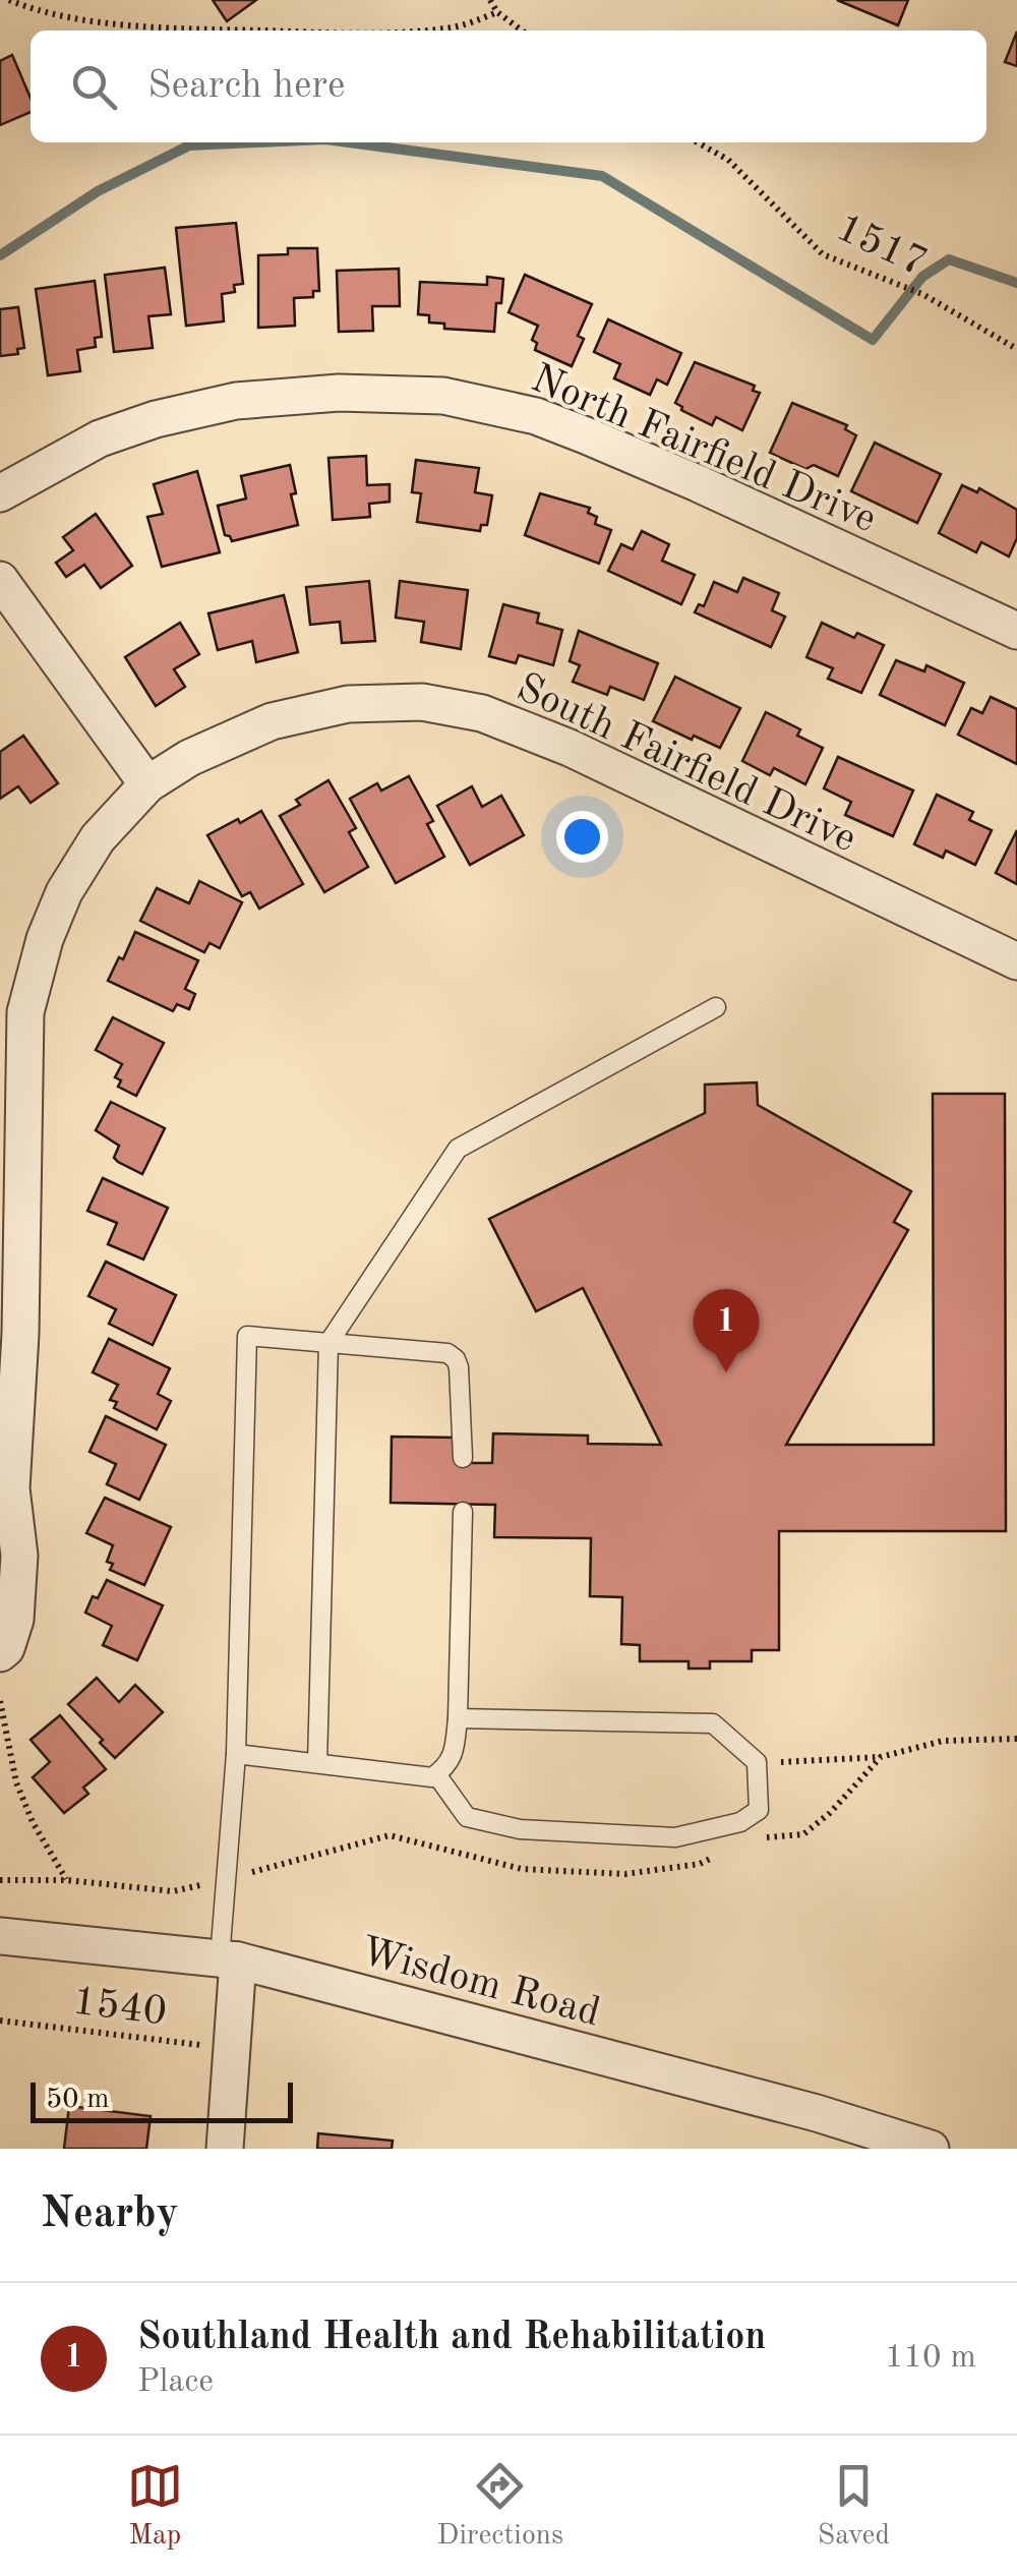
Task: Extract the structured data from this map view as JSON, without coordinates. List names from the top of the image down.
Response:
{
  "streets": {
    "street": ["North Fairfield Drive", "South Fairfield Drive", "Wisdom Road"],
    "path": ["1517", "1540"]
  },
  "scale_bar": "50 m",
  "page": {
    "search": "Search here",
    "pins": "1",
    "scale": "50 m",
    "heading": "Nearby",
    "list": [
      {
        "mark": "1",
        "name": "Southland Health and Rehabilitation",
        "note": "Place",
        "value": "110 m"
      }
    ],
    "nav": ["Map", "Directions", "Saved"]
  }
}
